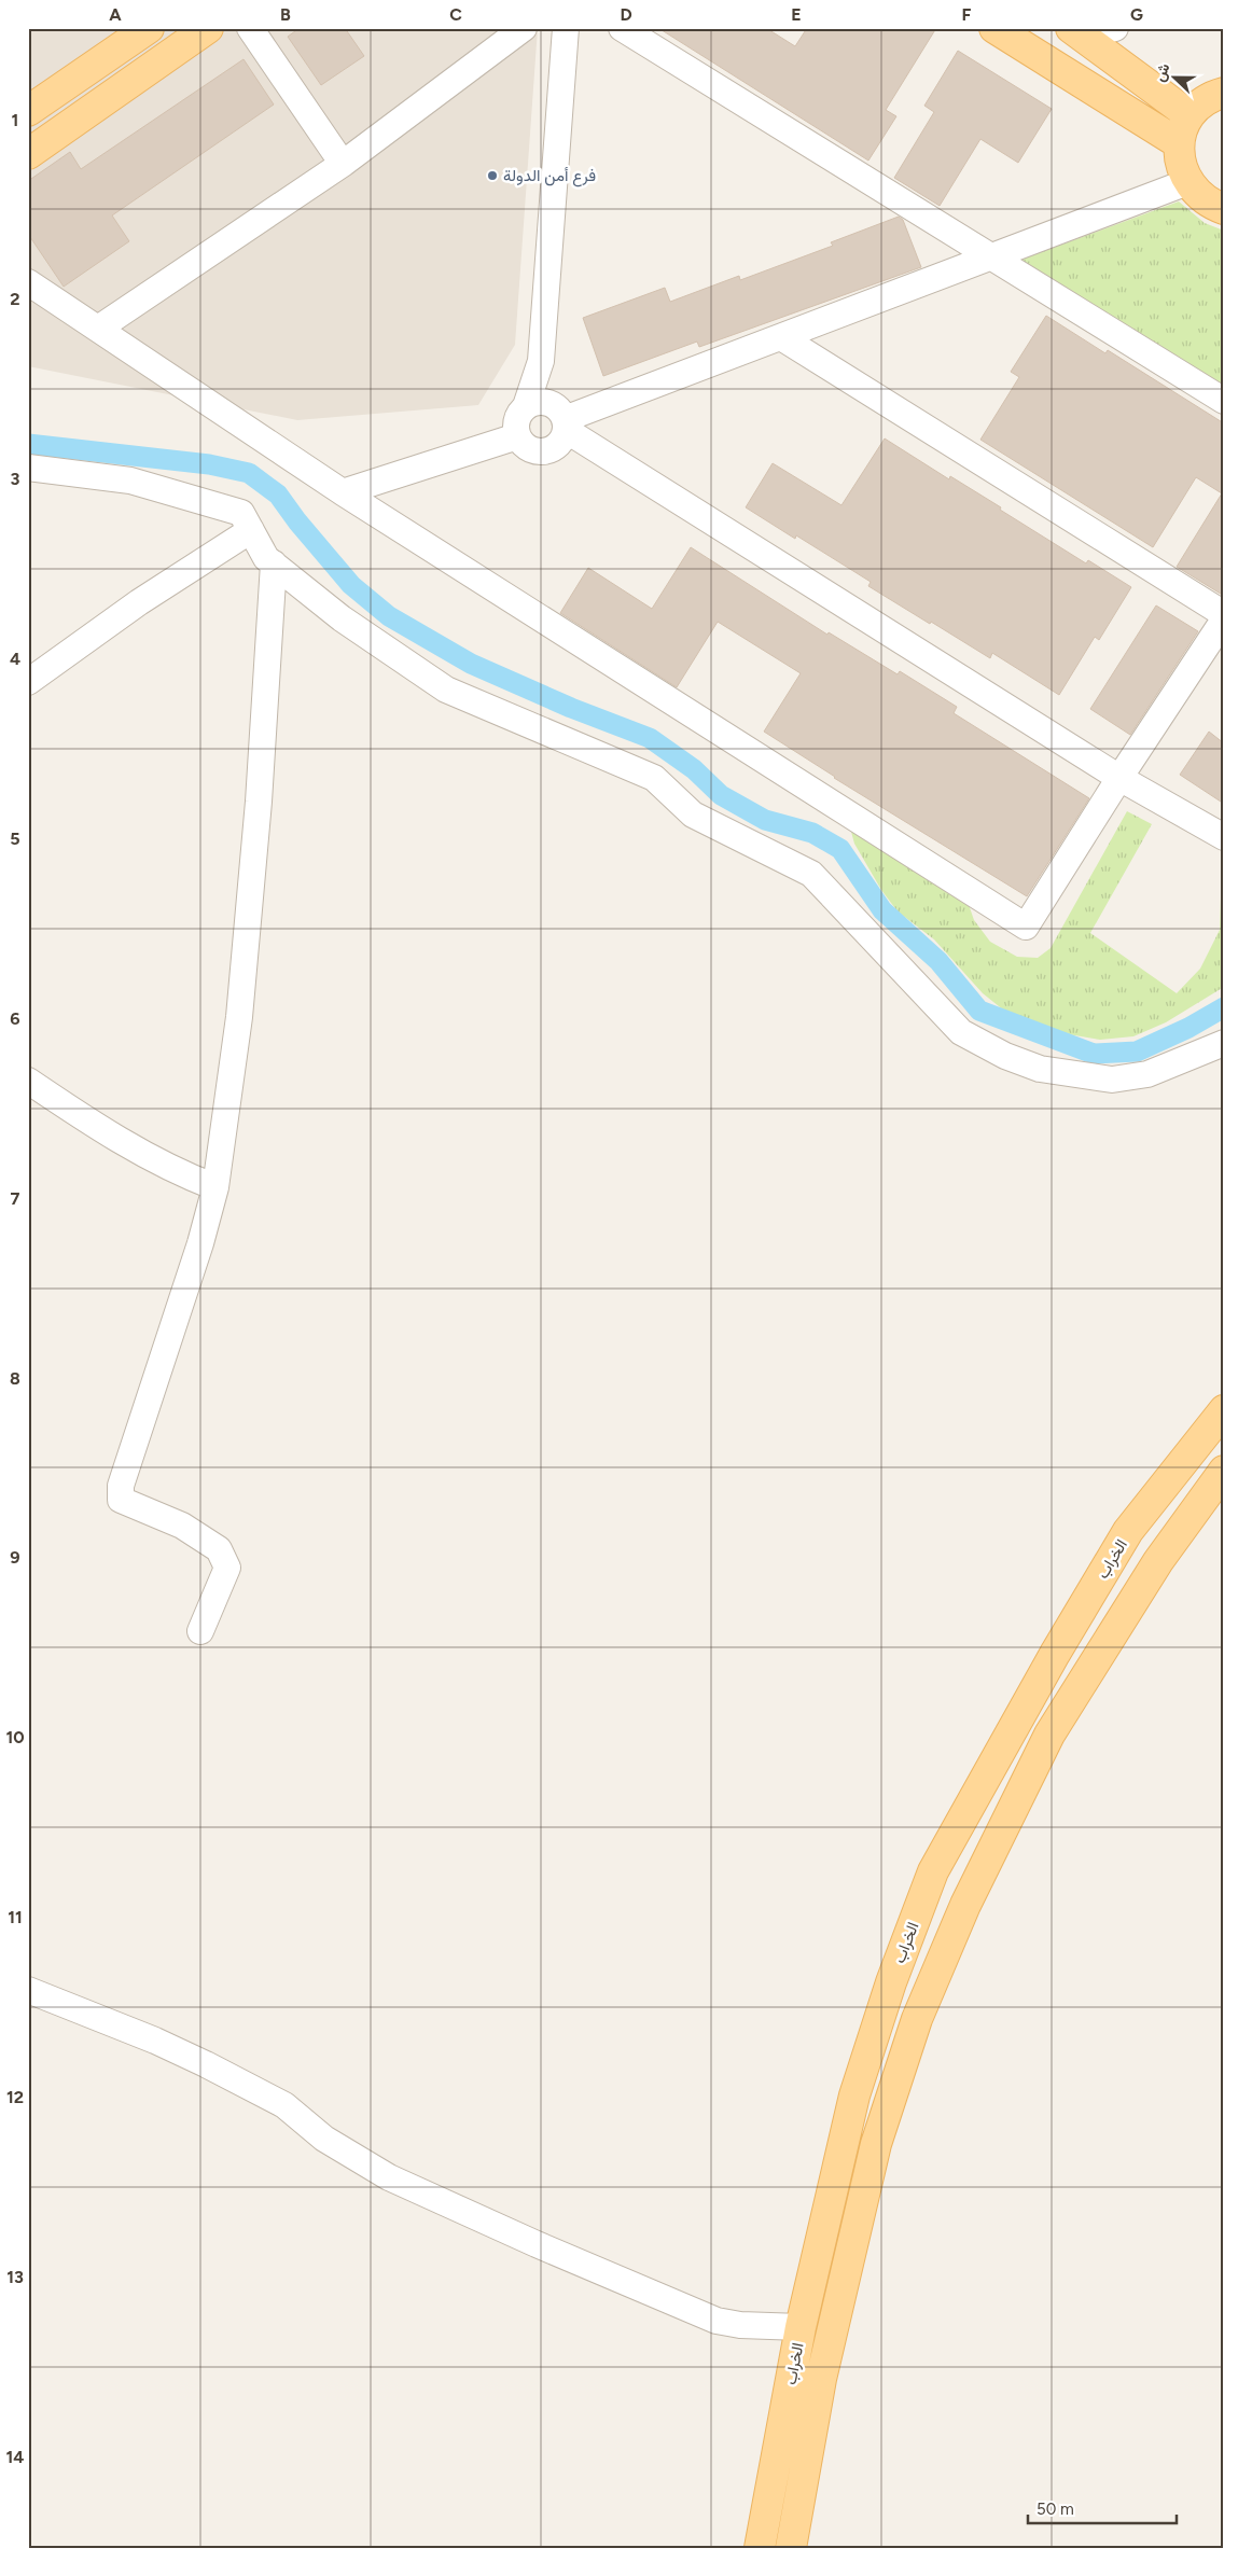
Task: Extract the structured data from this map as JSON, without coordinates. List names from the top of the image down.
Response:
{
  "streets": {
    "main road": ["الخراب"]
  },
  "places": ["فرع أمن الدولة"],
  "scale_bar": "50 m",
  "north": "left",
  "grid": {
    "columns": [
      "A",
      "B",
      "C",
      "D",
      "E",
      "F",
      "G"
    ],
    "rows": [
      "1",
      "2",
      "3",
      "4",
      "5",
      "6",
      "7",
      "8",
      "9",
      "10",
      "11",
      "12",
      "13",
      "14"
    ]
  }
}
